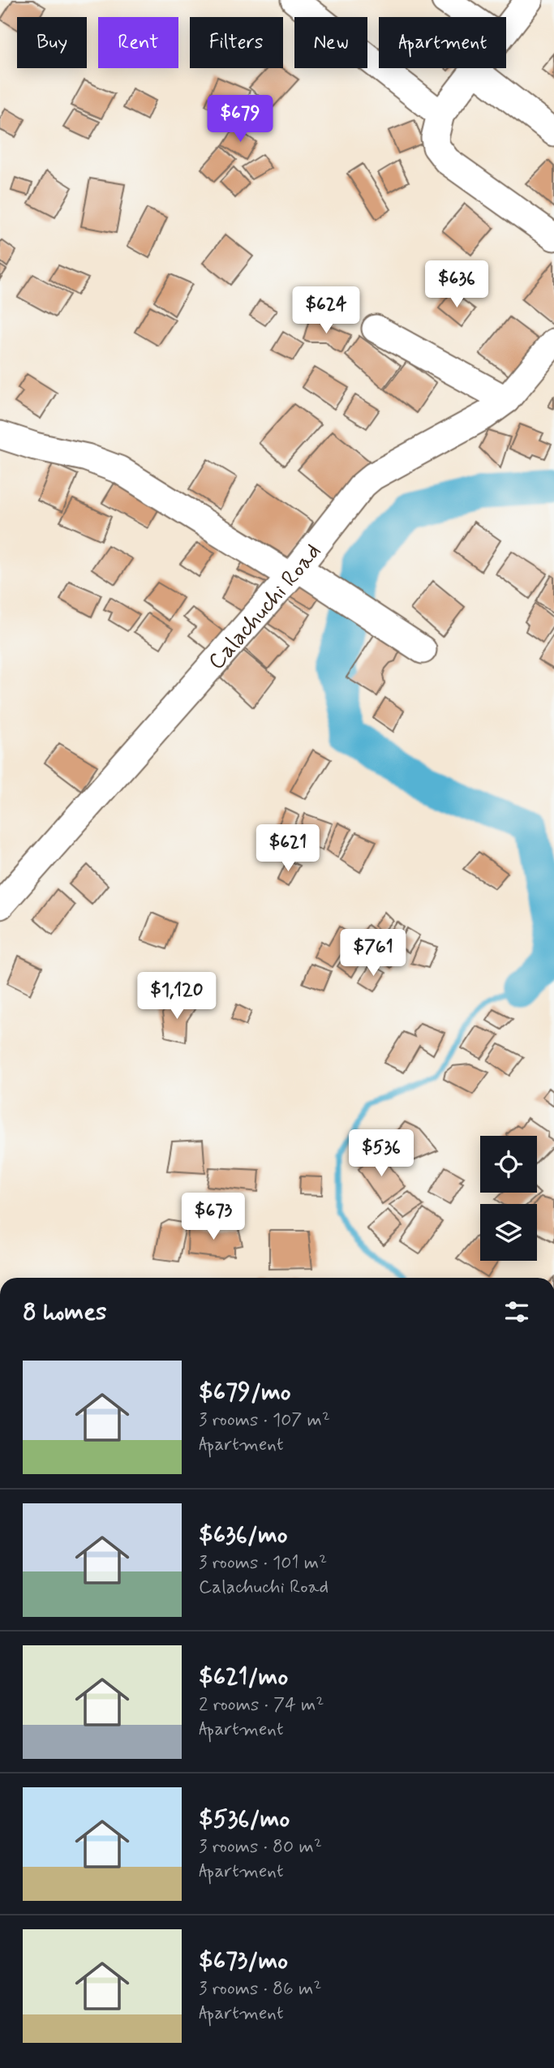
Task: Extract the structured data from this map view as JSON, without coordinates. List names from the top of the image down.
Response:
{
  "streets": {
    "street": ["Calachuchi Road"]
  },
  "page": {
    "chip": [
      "Buy",
      "Rent",
      "Filters",
      "New",
      "Apartment"
    ],
    "price": [
      "$679",
      "$636",
      "$624",
      "$621",
      "$761",
      "$1,120",
      "$536",
      "$673"
    ],
    "heading": "8 homes",
    "list": [
      {
        "name": "$679/mo",
        "note": "3 rooms · 107 m² · Apartment"
      },
      {
        "name": "$636/mo",
        "note": "3 rooms · 101 m² · Calachuchi Road"
      },
      {
        "name": "$621/mo",
        "note": "2 rooms · 74 m² · Apartment"
      },
      {
        "name": "$536/mo",
        "note": "3 rooms · 80 m² · Apartment"
      },
      {
        "name": "$673/mo",
        "note": "3 rooms · 86 m² · Apartment"
      }
    ]
  }
}
